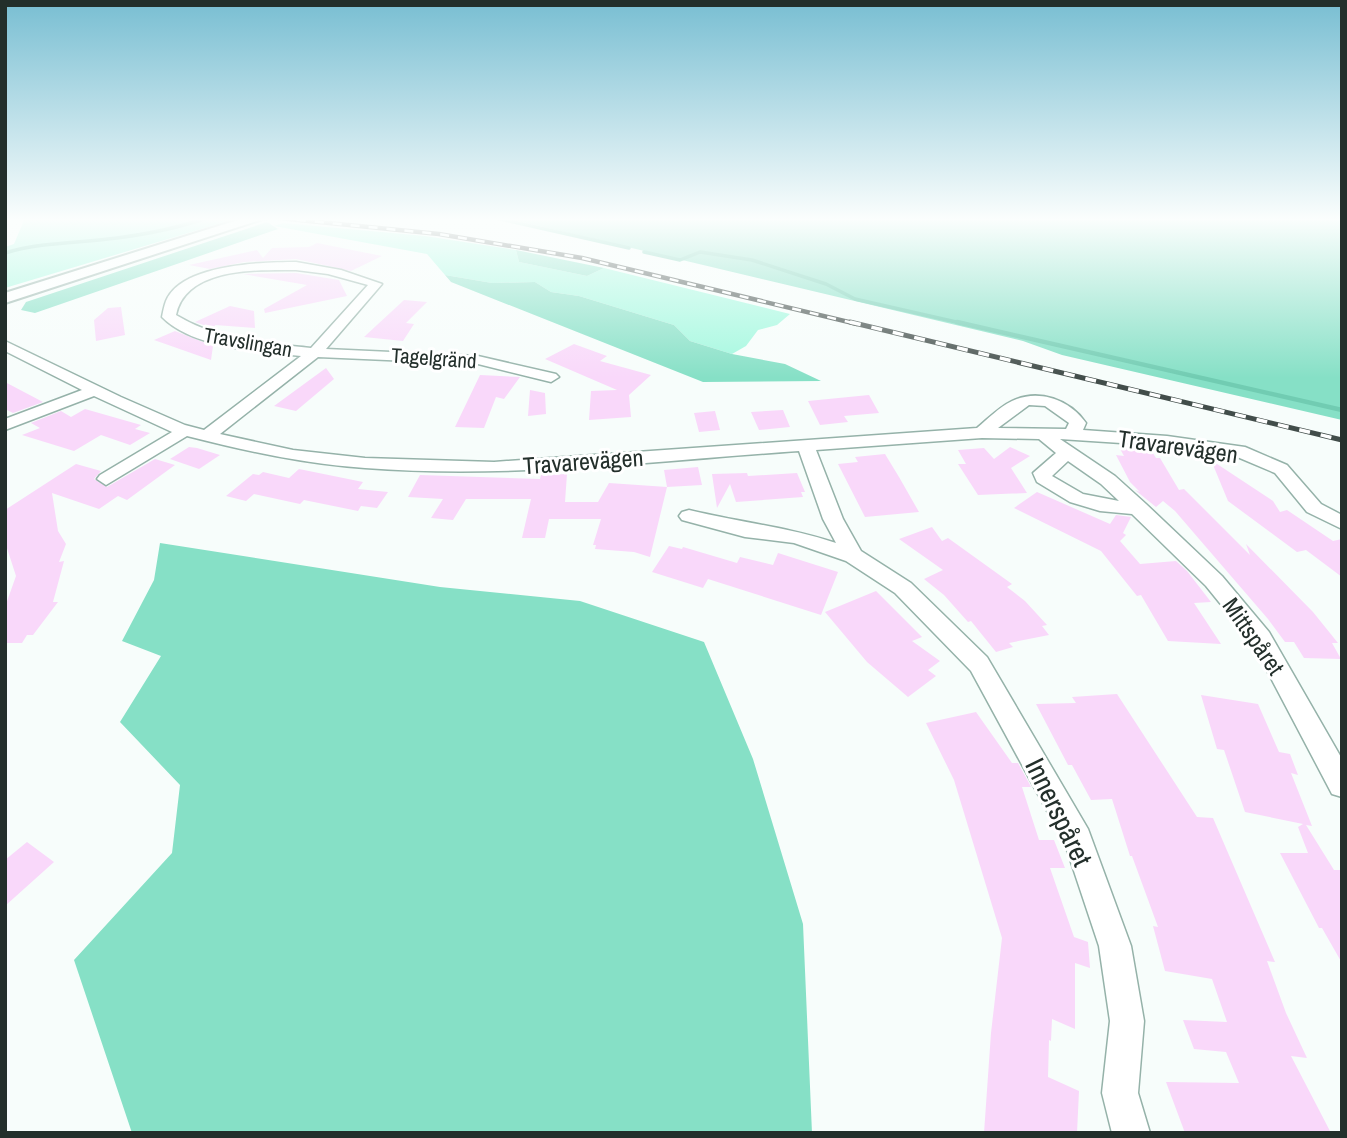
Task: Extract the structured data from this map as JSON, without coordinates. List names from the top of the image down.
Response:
{
  "streets": {
    "street": [
      "Travslingan",
      "Tagelgränd",
      "Travarevägen",
      "Mittspåret",
      "Innerspåret"
    ]
  },
  "crossings": [
    ["Travslingan", "Tagelgränd"],
    ["Travarevägen", "Mittspåret"],
    ["Travarevägen", "Innerspåret"]
  ]
}
